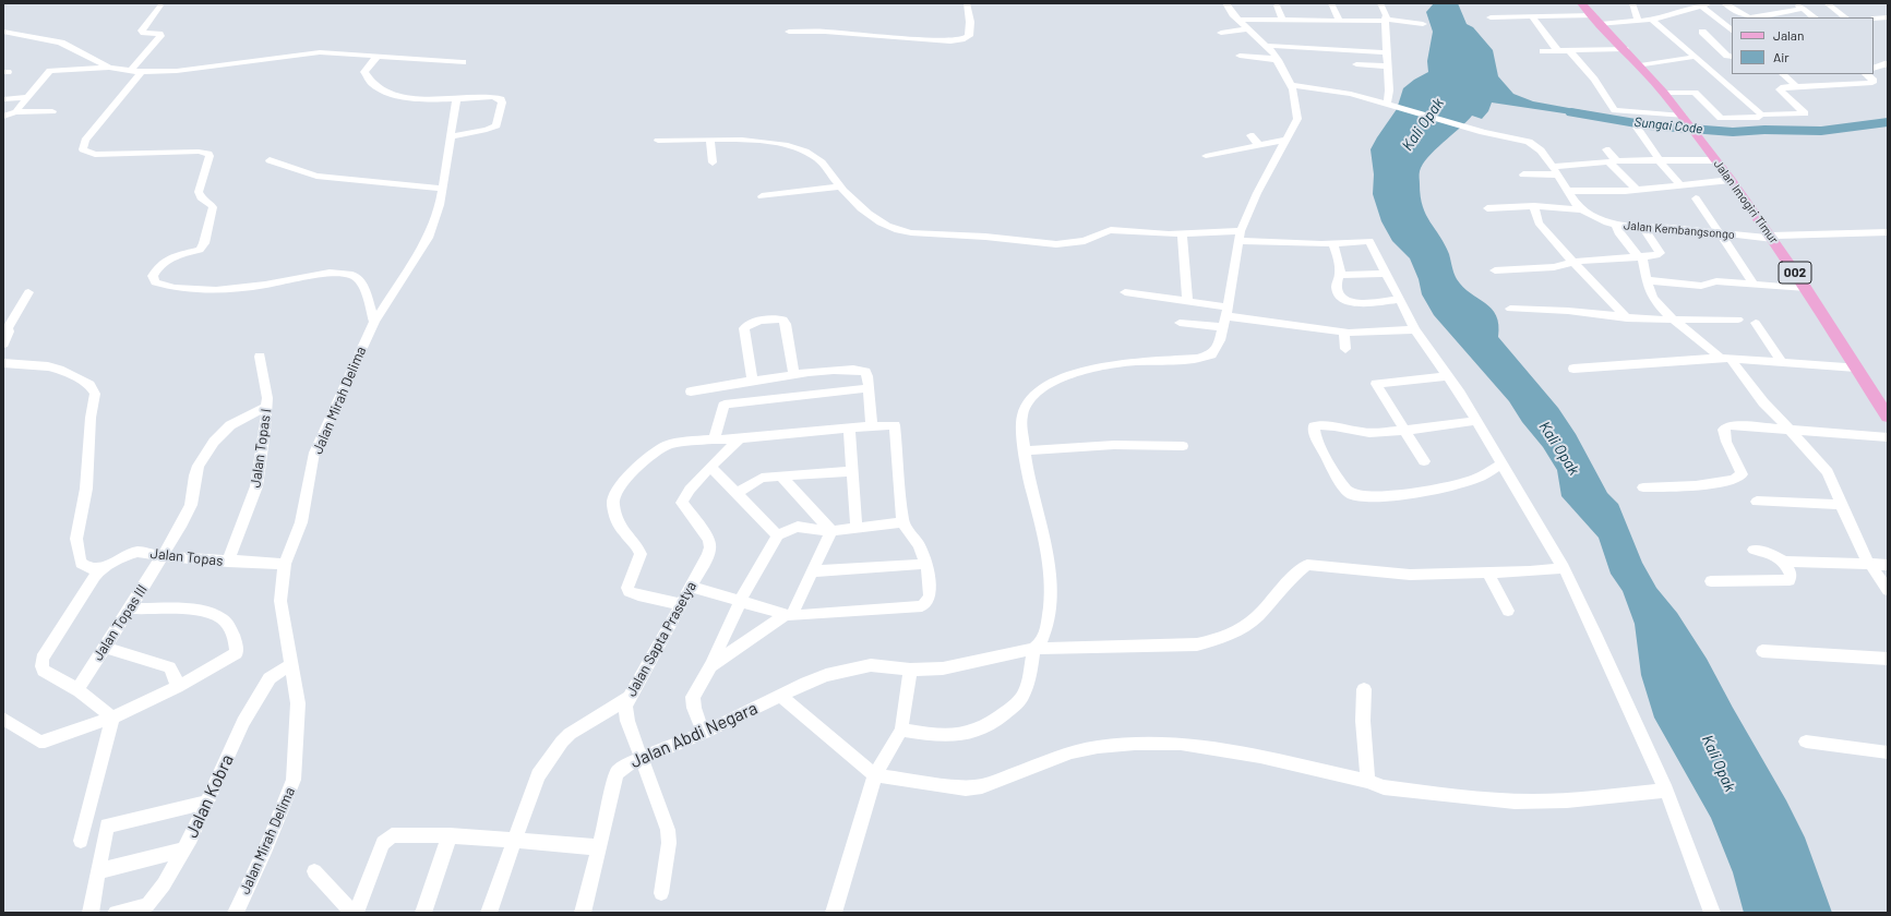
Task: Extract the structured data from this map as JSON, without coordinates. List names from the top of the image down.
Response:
{
  "streets": {
    "main road": ["Jalan Imogiri Timur", "002"],
    "street": [
      "Jalan Kembangsongo",
      "Jalan Mirah Delima",
      "Jalan Topas I",
      "Jalan Topas",
      "Jalan Topas III",
      "Jalan Sapta Prasetya",
      "Jalan Abdi Negara",
      "Jalan Kobra"
    ]
  },
  "crossings": [
    ["Jalan Imogiri Timur", "Jalan Kembangsongo"],
    ["Jalan Mirah Delima", "Jalan Topas"],
    ["Jalan Mirah Delima", "Jalan Kobra"],
    ["Jalan Topas I", "Jalan Topas"],
    ["Jalan Topas I", "Jalan Topas III"],
    ["Jalan Topas", "Jalan Topas III"],
    ["Jalan Sapta Prasetya", "Jalan Abdi Negara"]
  ],
  "water": ["Kali Opak", "Sungai Code"],
  "legend": ["Jalan", "Air"]
}
